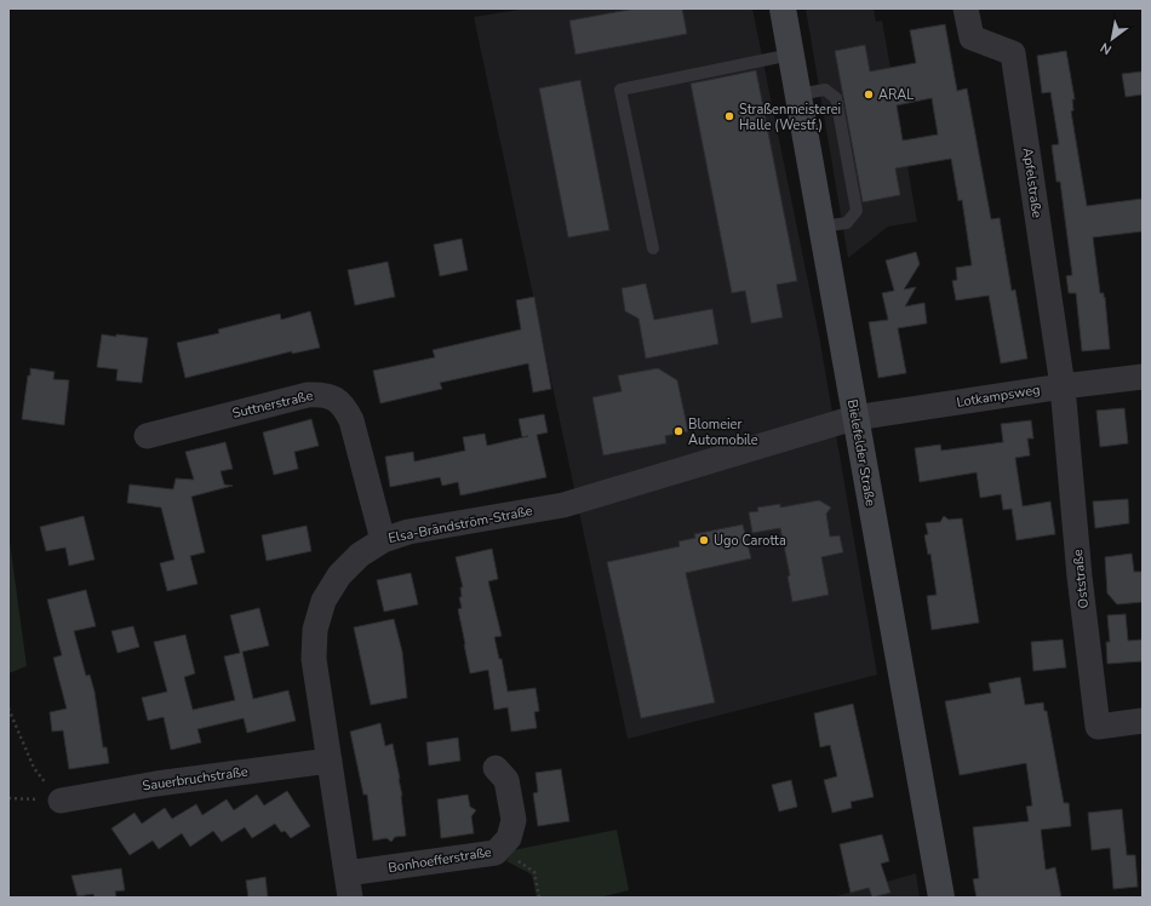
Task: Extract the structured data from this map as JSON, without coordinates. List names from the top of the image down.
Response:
{
  "streets": {
    "street": [
      "Apfelstraße",
      "Lotkampsweg",
      "Suttnerstraße",
      "Bielefelder Straße",
      "Elsa-Brändström-Straße",
      "Oststraße",
      "Sauerbruchstraße",
      "Bonhoefferstraße"
    ]
  },
  "crossings": [
    ["Apfelstraße", "Lotkampsweg"],
    ["Apfelstraße", "Oststraße"],
    ["Lotkampsweg", "Bielefelder Straße"],
    ["Lotkampsweg", "Elsa-Brändström-Straße"],
    ["Lotkampsweg", "Oststraße"],
    ["Suttnerstraße", "Elsa-Brändström-Straße"],
    ["Bielefelder Straße", "Elsa-Brändström-Straße"],
    ["Elsa-Brändström-Straße", "Sauerbruchstraße"],
    ["Elsa-Brändström-Straße", "Bonhoefferstraße"]
  ],
  "places": [
    "ARAL",
    "Straßenmeisterei Halle (Westf.)",
    "Blomeier Automobile",
    "Ugo Carotta"
  ],
  "north": "bottom left"
}
